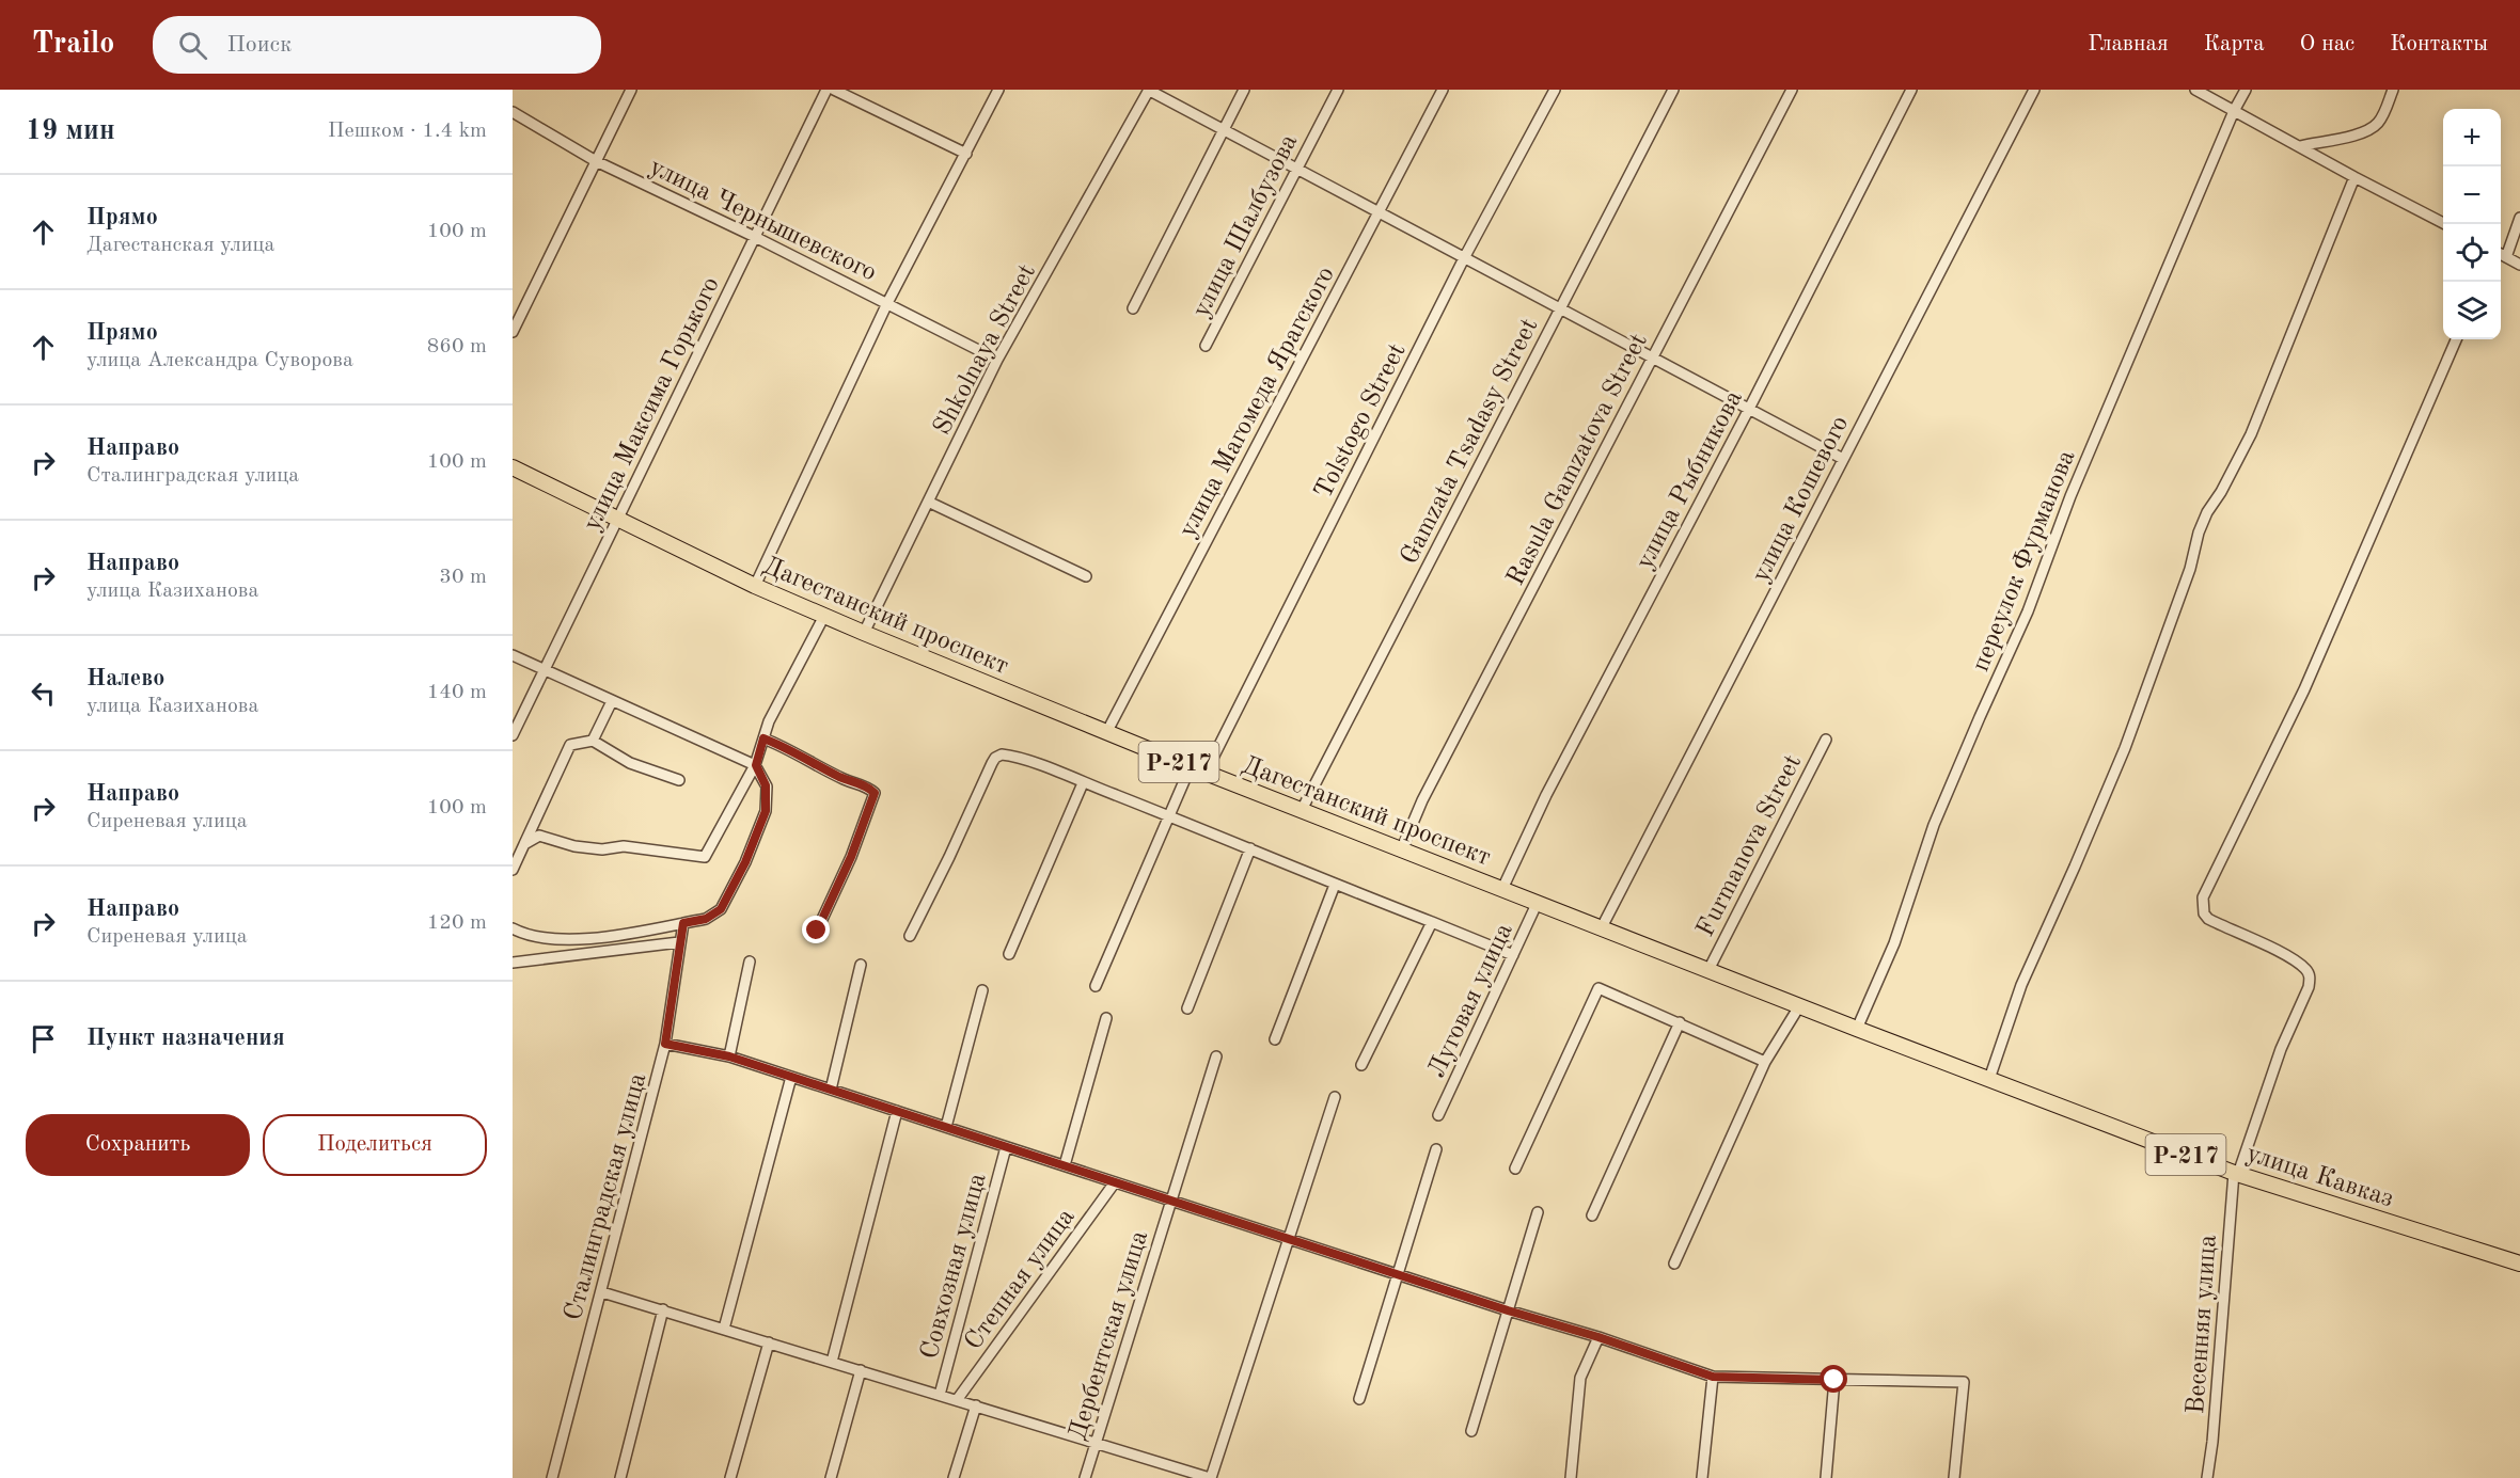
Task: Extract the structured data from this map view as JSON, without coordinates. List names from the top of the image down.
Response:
{
  "streets": {
    "highway": ["Дагестанский проспект", "Р-217", "улица Кавказ"],
    "street": [
      "улица Чернышевского",
      "улица Шалбузова",
      "Shkolnaya Street",
      "улица Магомеда Ярагского",
      "улица Максима Горького",
      "Tolstogo Street",
      "Gamzata Tsadasy Street",
      "Rasula Gamzatova Street",
      "улица Рыбникова",
      "улица Кошевого",
      "переулок Фурманова",
      "Furmanova Street",
      "Луговая улица",
      "Сталинградская улица",
      "Совхозная улица",
      "Степная улица",
      "Весенняя улица",
      "Дербентская улица"
    ]
  },
  "crossings": [
    ["улица Чернышевского", "Shkolnaya Street"],
    ["улица Чернышевского", "улица Максима Горького"],
    ["Shkolnaya Street", "Дагестанский проспект"],
    ["улица Магомеда Ярагского", "Дагестанский проспект"],
    ["улица Максима Горького", "Дагестанский проспект"],
    ["Tolstogo Street", "Дагестанский проспект"],
    ["Gamzata Tsadasy Street", "Дагестанский проспект"],
    ["Rasula Gamzatova Street", "Дагестанский проспект"],
    ["улица Рыбникова", "Дагестанский проспект"],
    ["улица Кошевого", "Дагестанский проспект"],
    ["переулок Фурманова", "Дагестанский проспект"],
    ["переулок Фурманова", "улица Кавказ"],
    ["Дагестанский проспект", "Furmanova Street"],
    ["Дагестанский проспект", "Луговая улица"],
    ["Дагестанский проспект", "улица Кавказ"],
    ["улица Кавказ", "Весенняя улица"]
  ],
  "page": {
    "header": "Trailo",
    "search": "Поиск",
    "nav": [
      "Главная",
      "Карта",
      "О нас",
      "Контакты"
    ],
    "heading": ["19 мин", "Пешком · 1.4 km"],
    "map_buttons": ["+", "−"],
    "list": [
      ["Прямо", "Дагестанская улица", "100 m"],
      ["Прямо", "улица Александра Суворова", "860 m"],
      ["Направо", "Сталинградская улица", "100 m"],
      ["Направо", "улица Казиханова", "30 m"],
      ["Налево", "улица Казиханова", "140 m"],
      ["Направо", "Сиреневая улица", "100 m"],
      ["Направо", "Сиреневая улица", "120 m"],
      "Пункт назначения"
    ],
    "buttons": ["Сохранить", "Поделиться"]
  }
}
